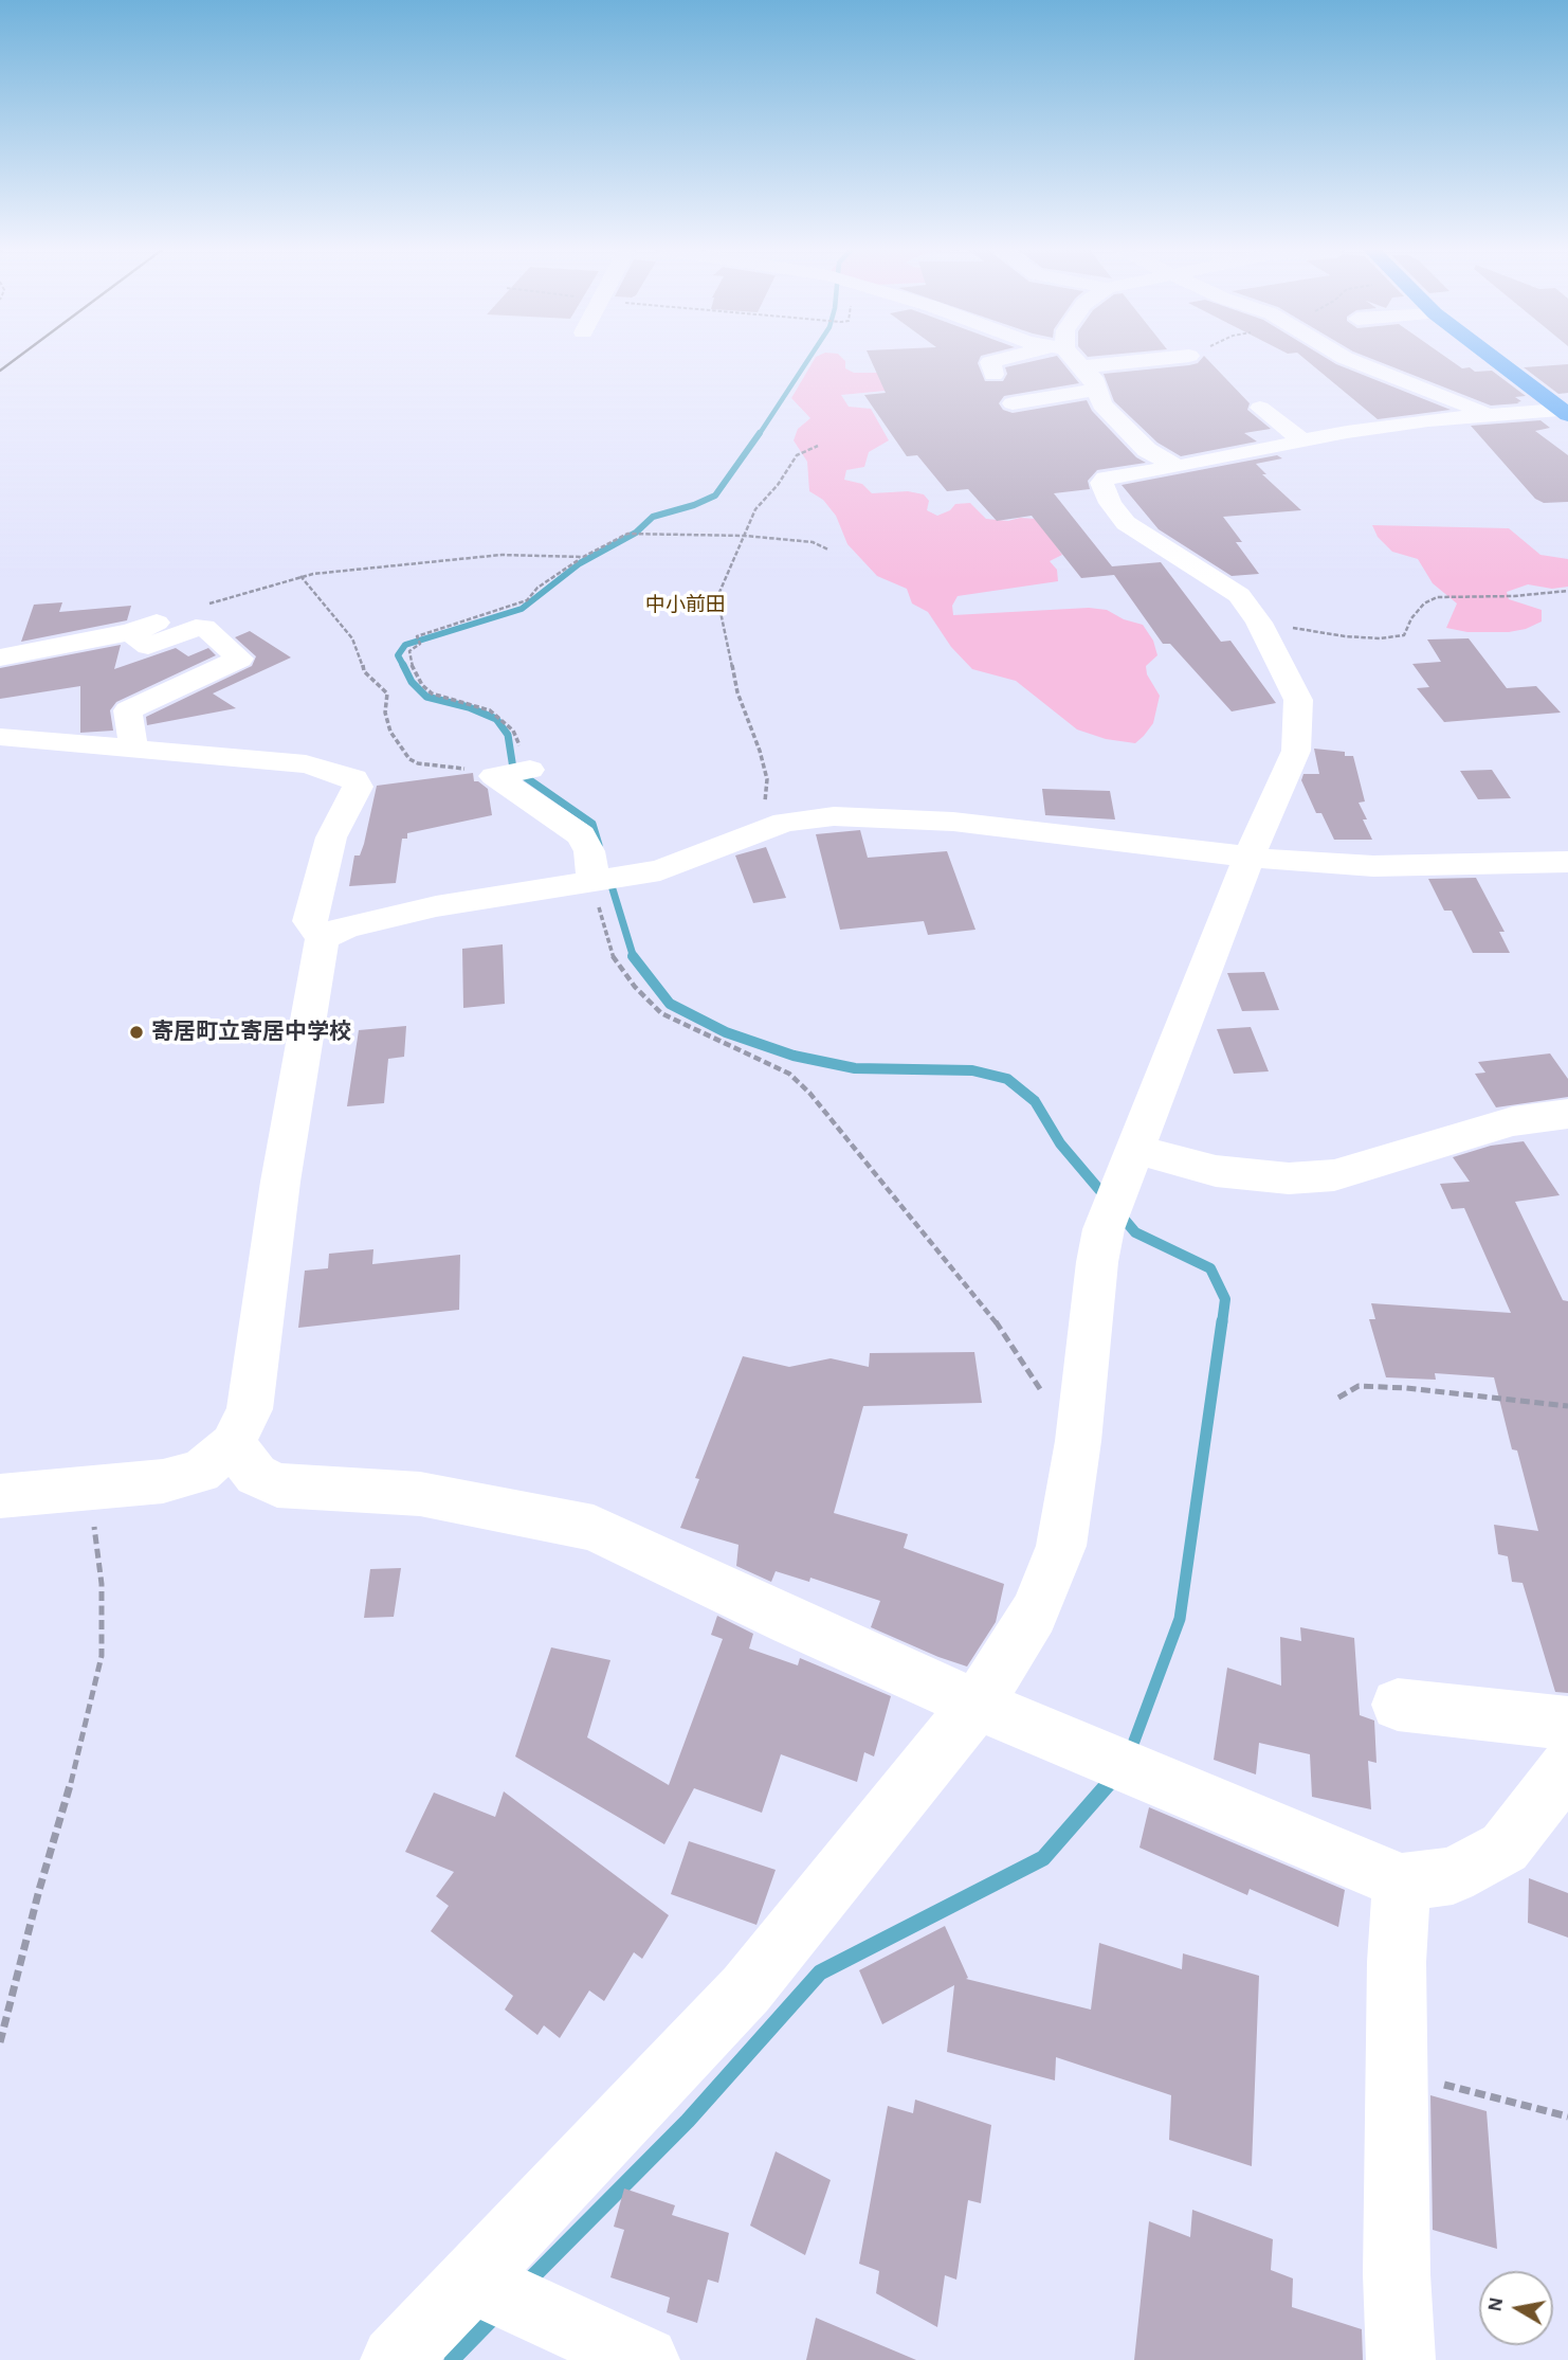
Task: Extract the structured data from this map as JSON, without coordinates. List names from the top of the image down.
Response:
{
  "districts": ["中小前田"],
  "places": ["寄居町立寄居中学校"],
  "north": "left"
}
